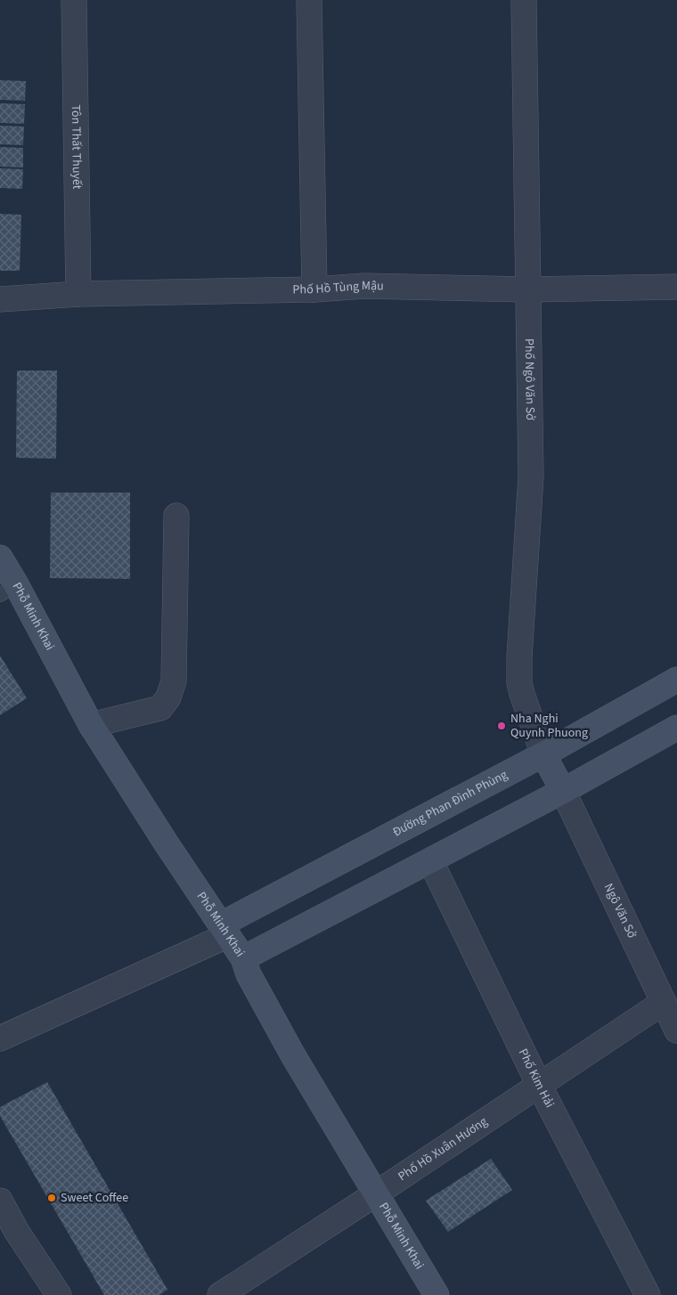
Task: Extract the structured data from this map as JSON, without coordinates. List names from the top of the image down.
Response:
{
  "streets": {
    "street": [
      "Tôn Thất Thuyết",
      "Phố Hồ Tùng Mậu",
      "Phố Ngô Văn Sở",
      "Phỗ Minh Khai",
      "Đường Phan Đình Phùng",
      "Ngô Văn Sở",
      "Phố Kim Hải",
      "Phố Hồ Xuân Hương"
    ]
  },
  "crossings": [
    ["Tôn Thất Thuyết", "Phố Hồ Tùng Mậu"],
    ["Phố Hồ Tùng Mậu", "Phố Ngô Văn Sở"],
    ["Phố Ngô Văn Sở", "Đường Phan Đình Phùng"],
    ["Phỗ Minh Khai", "Đường Phan Đình Phùng"],
    ["Phỗ Minh Khai", "Phố Hồ Xuân Hương"],
    ["Ngô Văn Sở", "Phố Hồ Xuân Hương"],
    ["Phố Kim Hải", "Phố Hồ Xuân Hương"]
  ],
  "places": ["Nha Nghi Quynh Phuong", "Sweet Coffee"]
}
